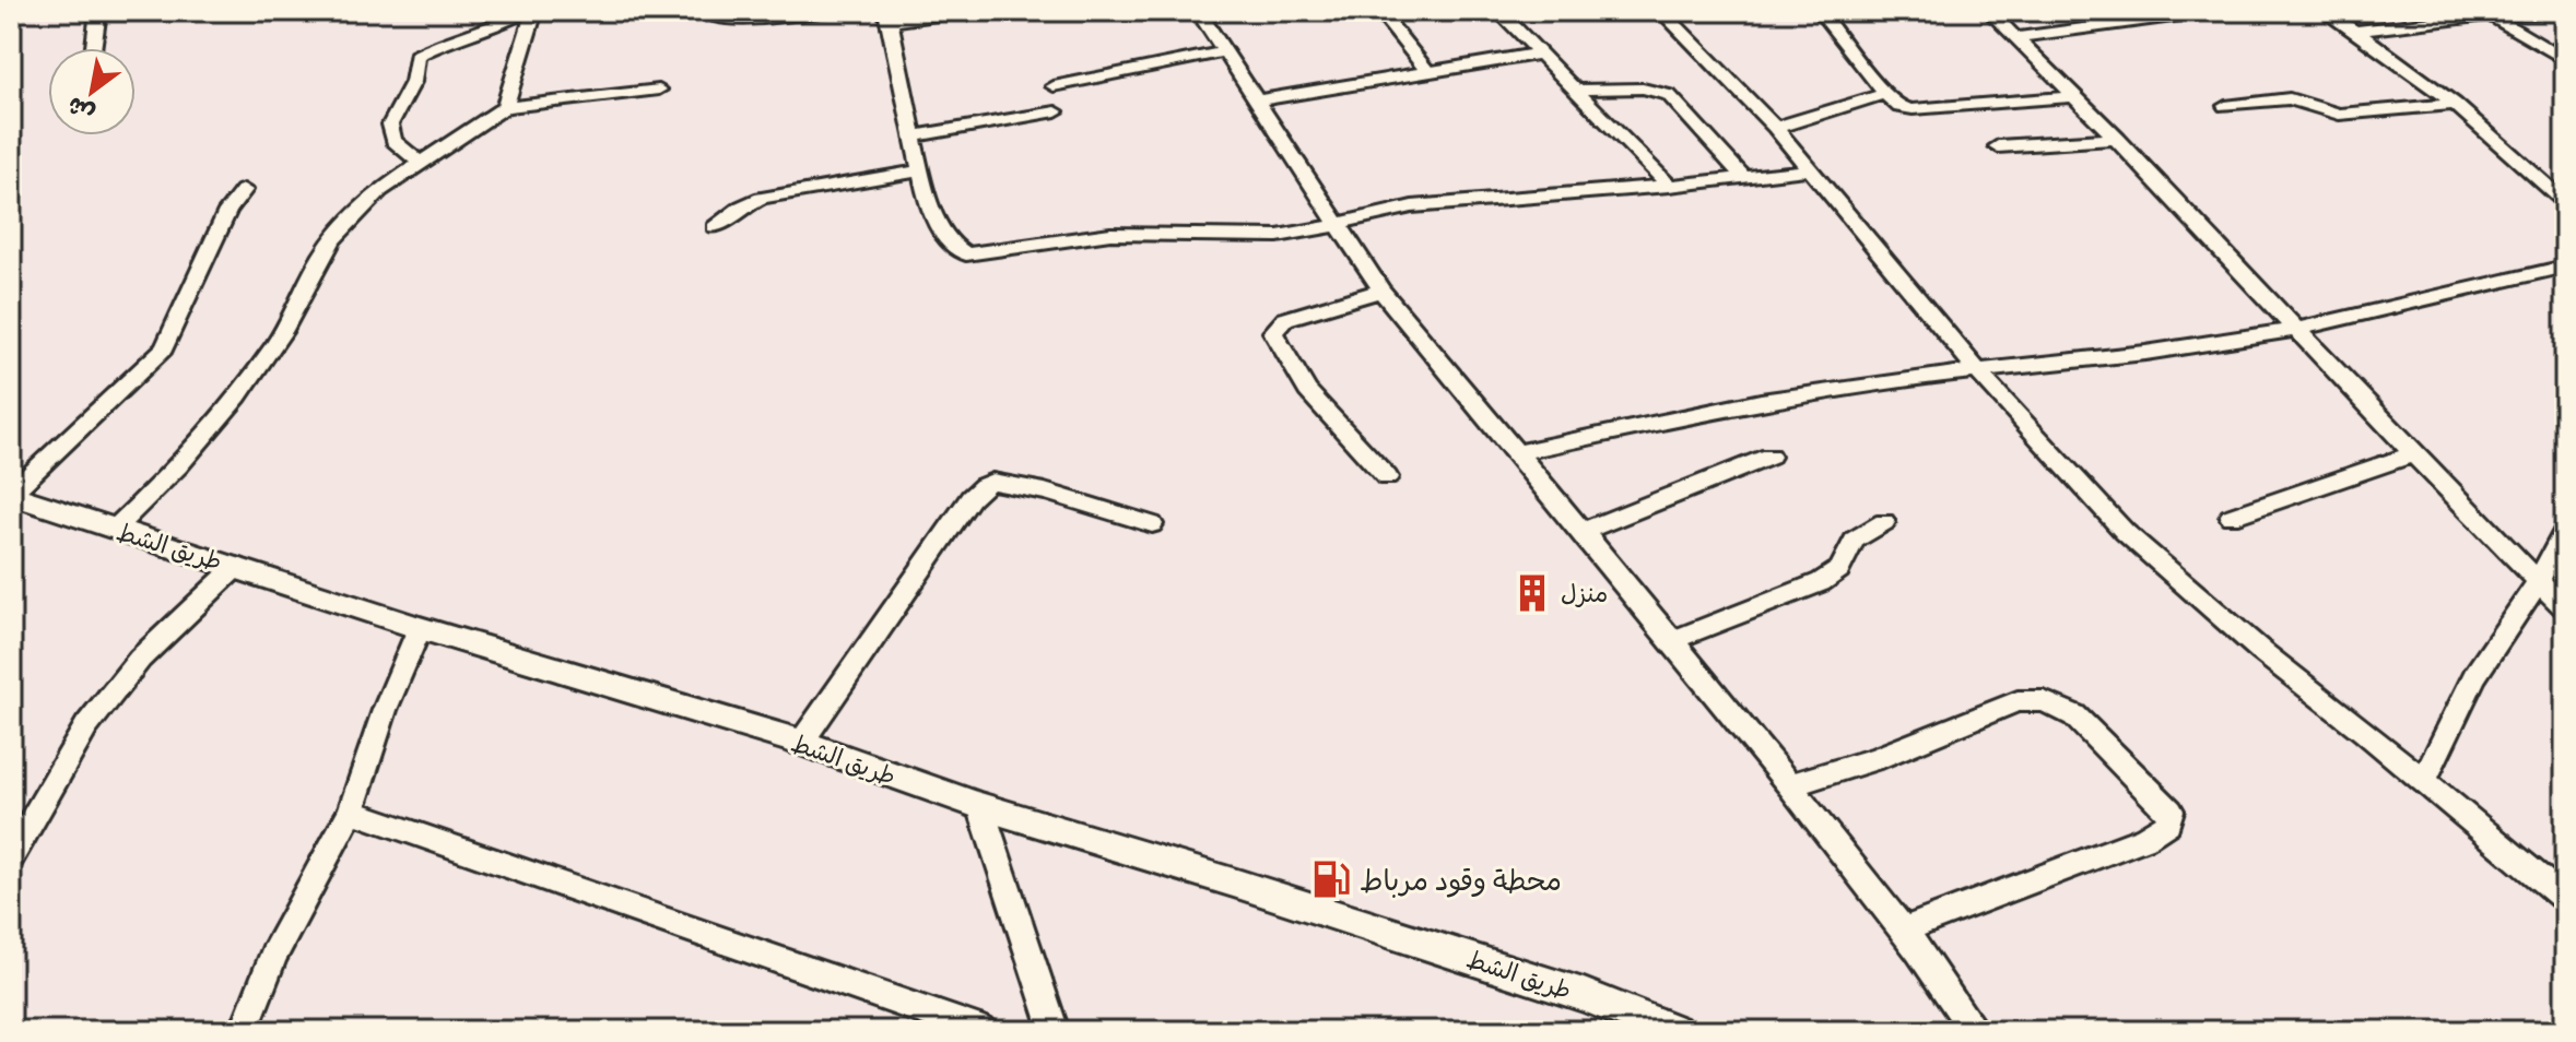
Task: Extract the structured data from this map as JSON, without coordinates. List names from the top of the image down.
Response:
{
  "streets": {
    "main road": ["طريق الشط"]
  },
  "places": {
    "building": ["منزل"],
    "fuel station": ["محطة وقود مرباط"]
  },
  "north": "bottom left"
}
